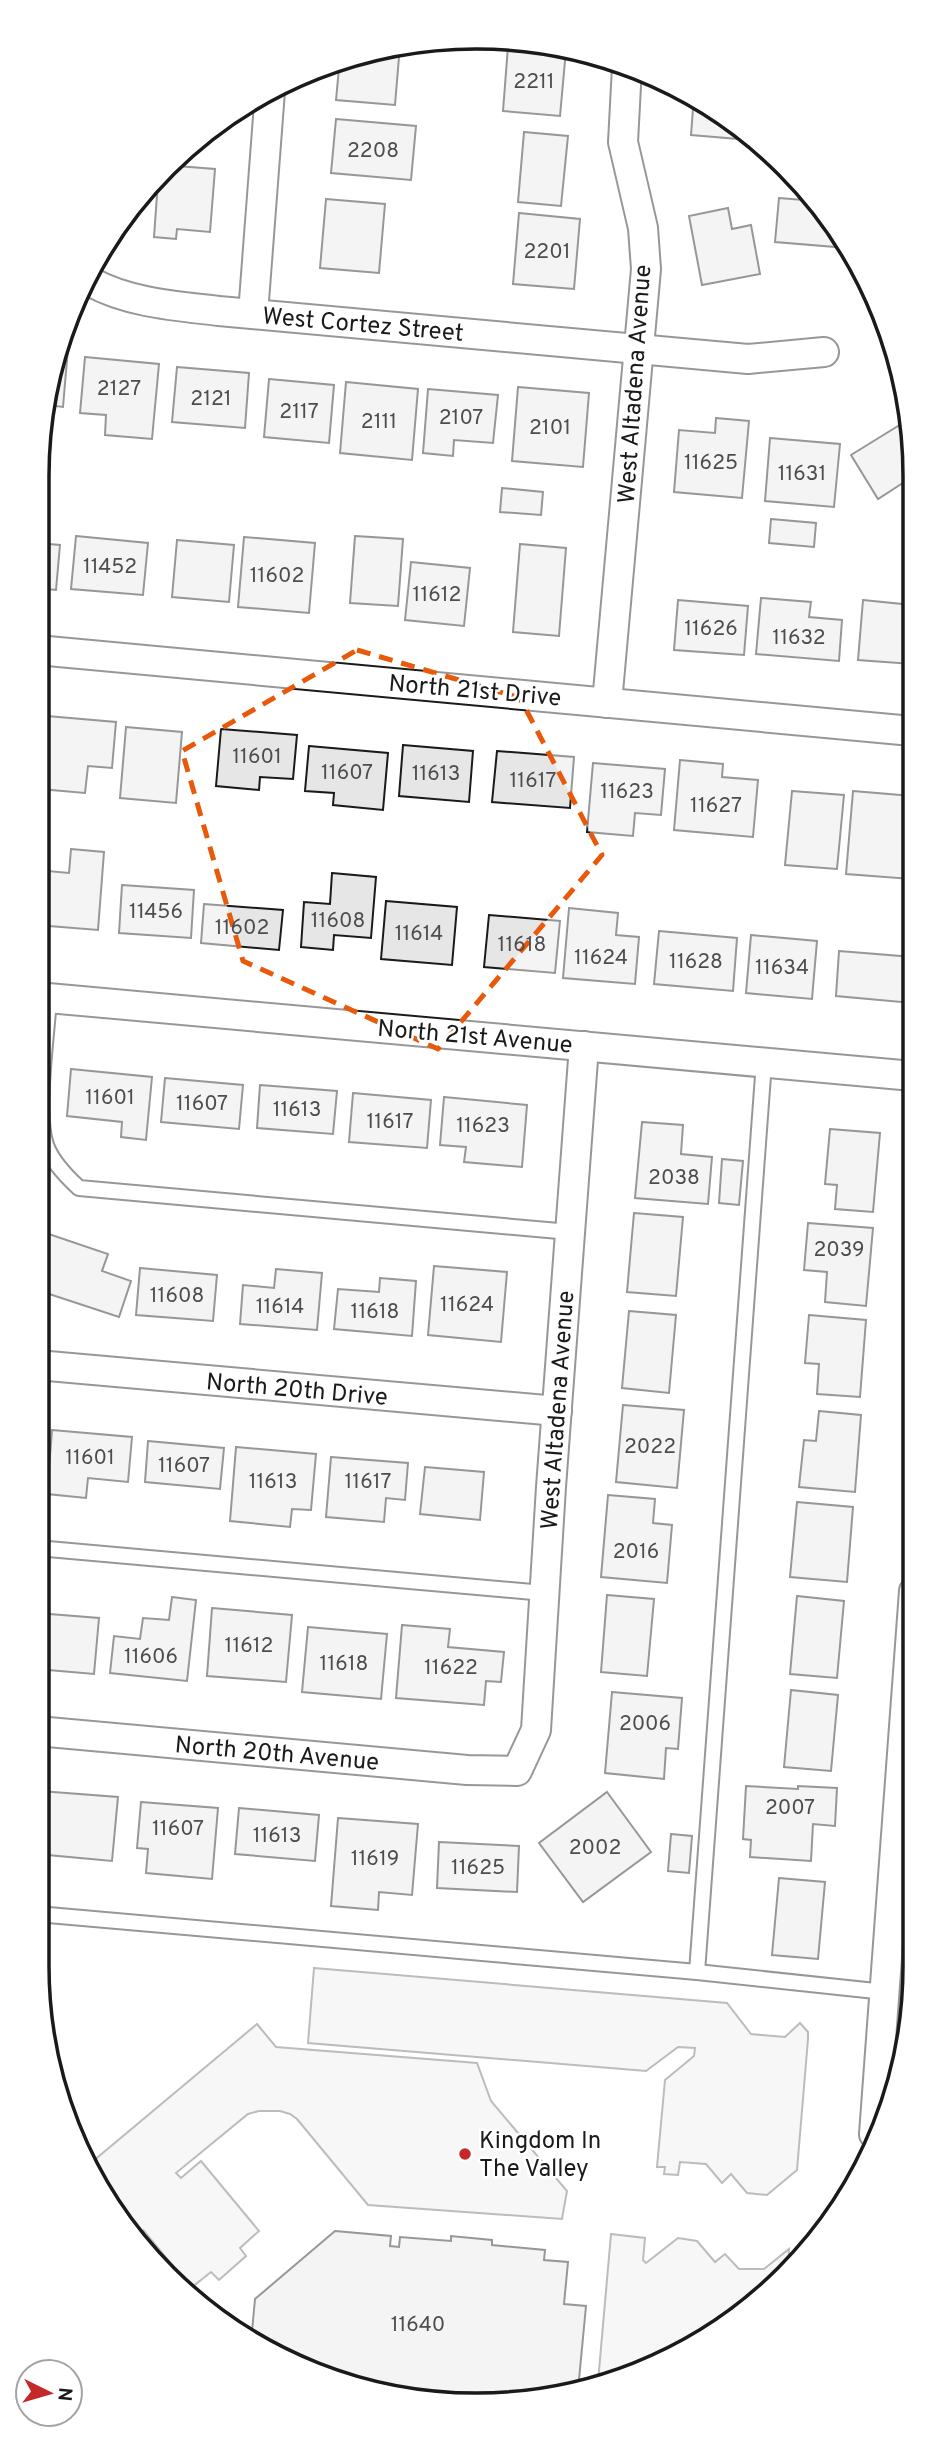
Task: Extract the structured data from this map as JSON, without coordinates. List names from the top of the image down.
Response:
{
  "streets": {
    "street": [
      "West Cortez Street",
      "West Altadena Avenue",
      "North 21st Drive",
      "North 21st Avenue",
      "North 20th Drive",
      "North 20th Avenue"
    ]
  },
  "crossings": [
    ["West Cortez Street", "West Altadena Avenue"],
    ["West Altadena Avenue", "North 21st Drive"],
    ["West Altadena Avenue", "North 21st Avenue"],
    ["West Altadena Avenue", "North 20th Drive"],
    ["West Altadena Avenue", "North 20th Avenue"]
  ],
  "places": ["Kingdom In The Valley"],
  "house_numbers": [
    "2211",
    "2208",
    "2201",
    "2127",
    "2121",
    "2117",
    "2107",
    "2111",
    "2101",
    "11625",
    "11631",
    "11452",
    "11602",
    "11612",
    "11626",
    "11632",
    "11601",
    "11607",
    "11613",
    "11617",
    "11623",
    "11627",
    "11456",
    "11608",
    "11602",
    "11614",
    "11618",
    "11624",
    "11628",
    "11634",
    "11601",
    "11607",
    "11613",
    "11617",
    "11623",
    "2038",
    "2039",
    "11608",
    "11624",
    "11614",
    "11618",
    "2022",
    "11601",
    "11607",
    "11613",
    "11617",
    "2016",
    "11612",
    "11606",
    "11618",
    "11622",
    "2006",
    "2007",
    "11607",
    "11613",
    "2002",
    "11619",
    "11625",
    "11640"
  ],
  "north": "right"
}
